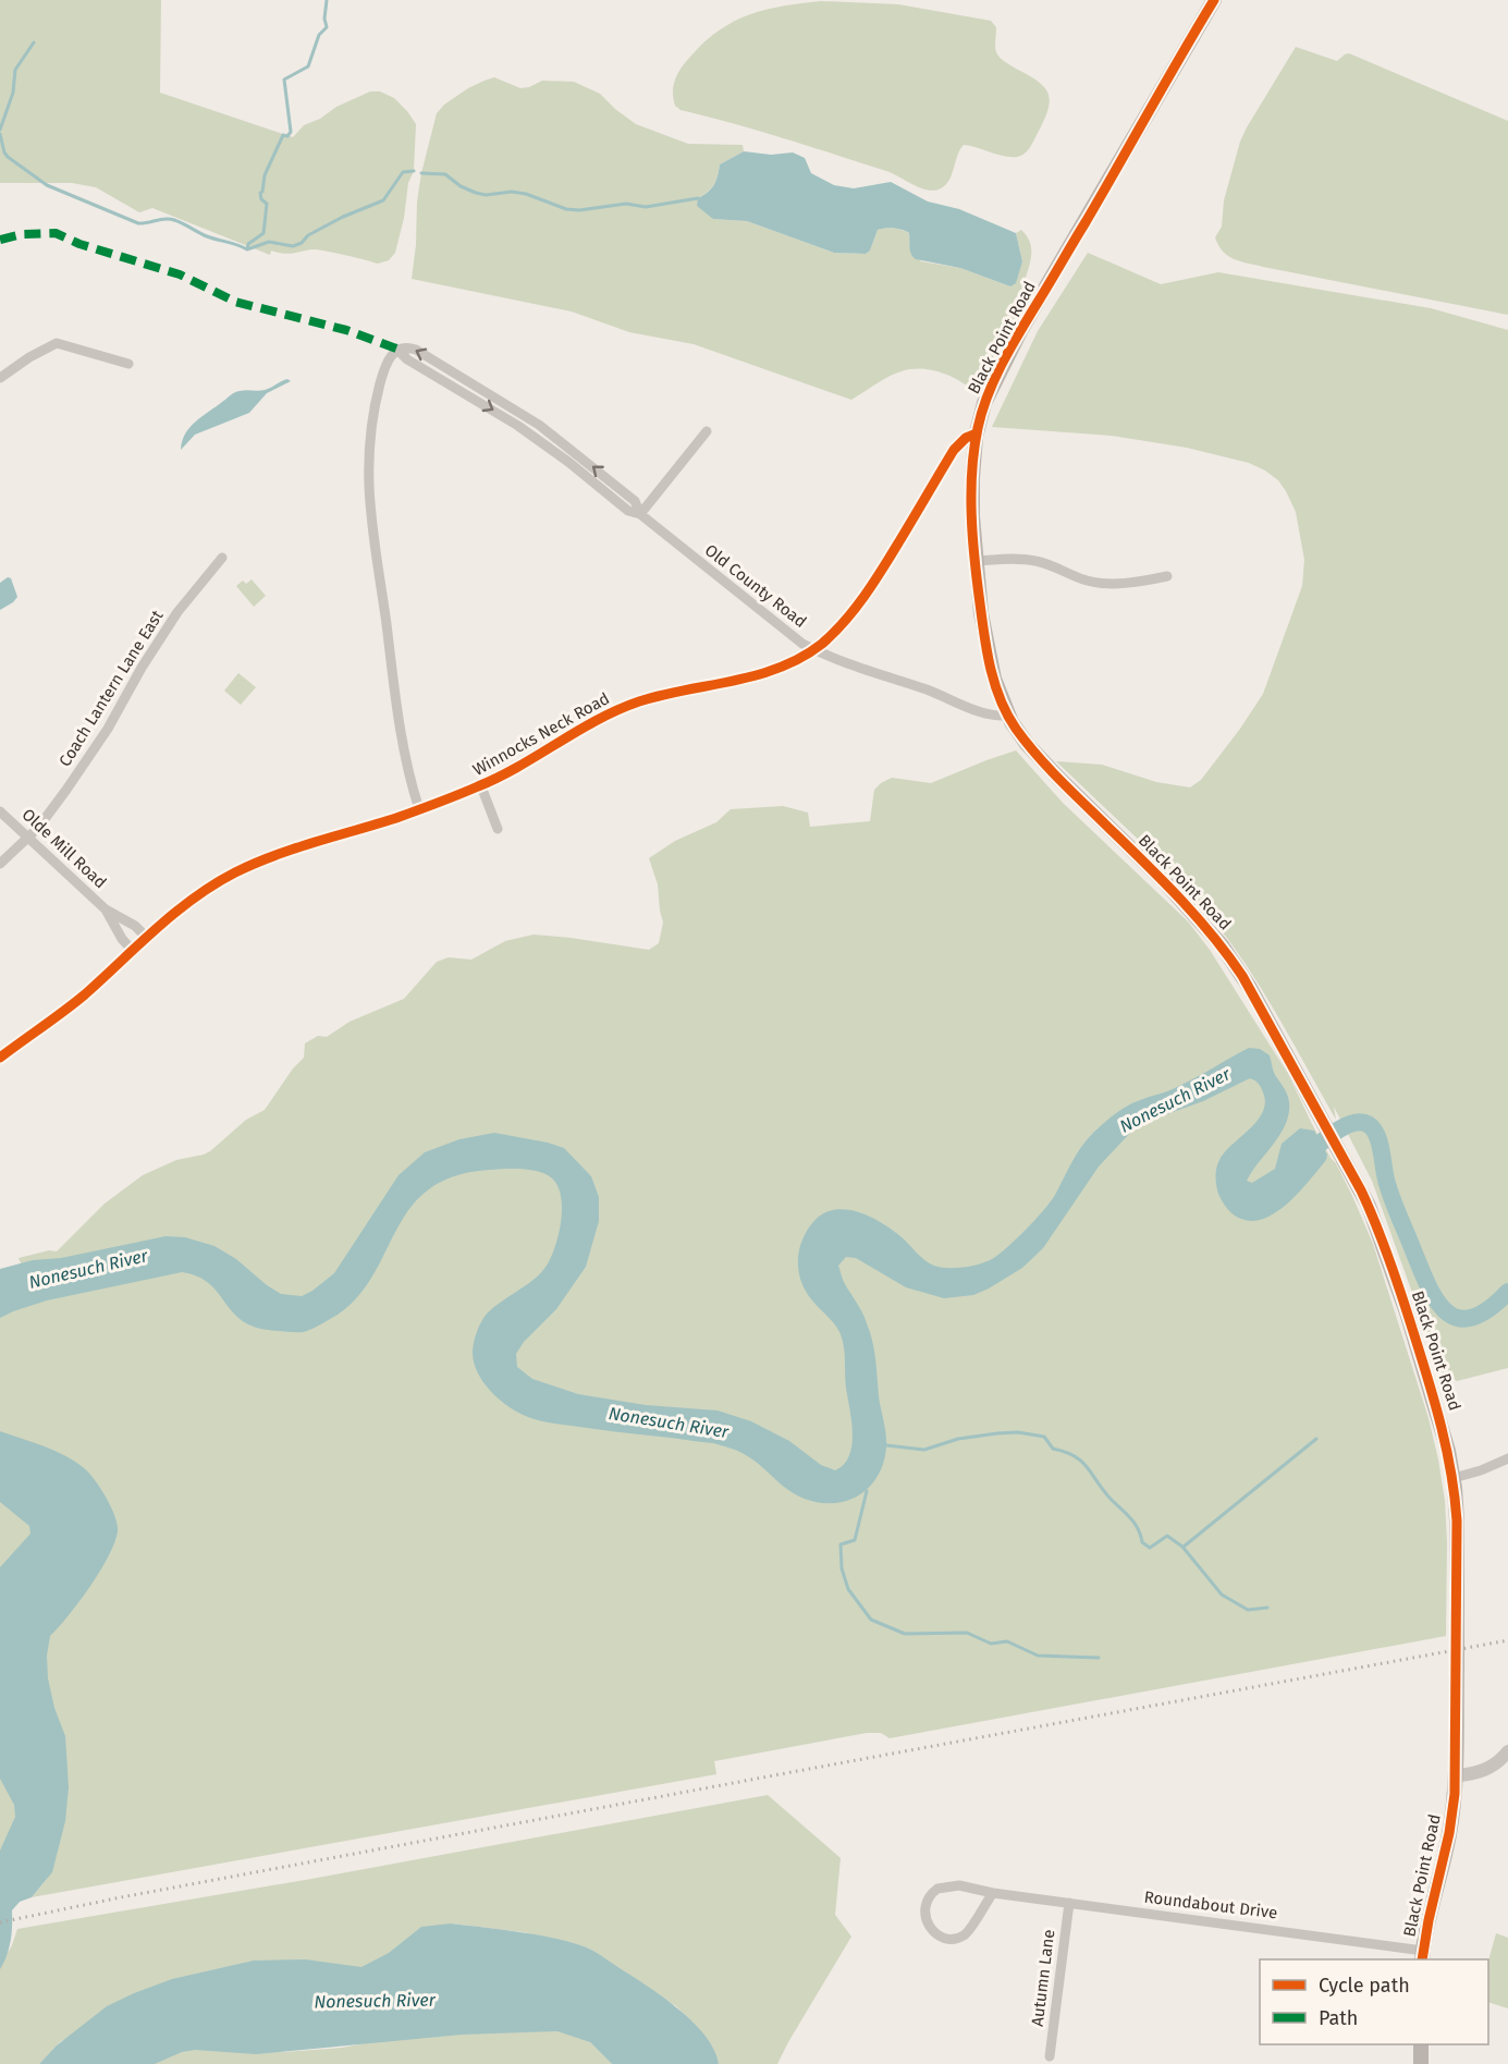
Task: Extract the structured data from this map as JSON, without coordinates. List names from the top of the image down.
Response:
{
  "streets": {
    "main road": ["Black Point Road"],
    "street": [
      "Old County Road",
      "Coach Lantern Lane East",
      "Winnocks Neck Road",
      "Olde Mill Road",
      "Roundabout Drive",
      "Autumn Lane"
    ]
  },
  "crossings": [
    ["Black Point Road", "Old County Road"],
    ["Black Point Road", "Winnocks Neck Road"],
    ["Black Point Road", "Roundabout Drive"],
    ["Old County Road", "Winnocks Neck Road"],
    ["Coach Lantern Lane East", "Olde Mill Road"],
    ["Winnocks Neck Road", "Olde Mill Road"],
    ["Roundabout Drive", "Autumn Lane"]
  ],
  "water": ["Nonesuch River"],
  "legend": ["Cycle path", "Path"]
}
